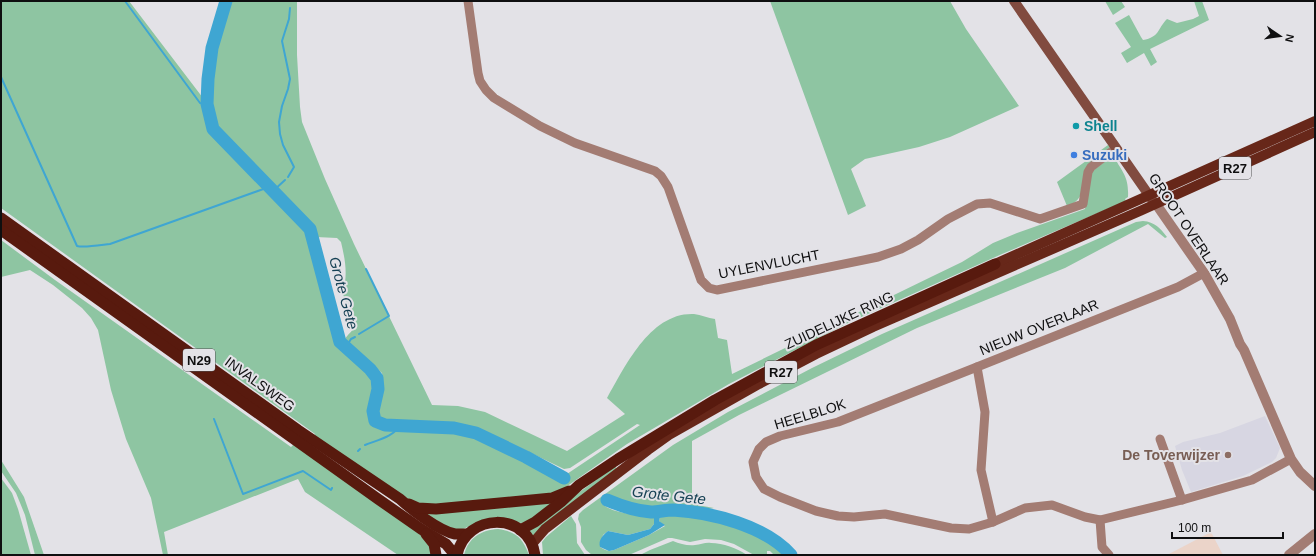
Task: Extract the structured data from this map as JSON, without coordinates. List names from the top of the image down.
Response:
{
  "streets": {
    "highway": [
      "R27",
      "ZUIDELIJKE RING",
      "N29",
      "INVALSWEG"
    ],
    "main road": ["GROOT OVERLAAR"],
    "street": ["UYLENVLUCHT", "NIEUW OVERLAAR", "HEELBLOK"]
  },
  "crossings": [
    ["R27", "GROOT OVERLAAR"],
    ["R27", "ZUIDELIJKE RING"],
    ["GROOT OVERLAAR", "UYLENVLUCHT"],
    ["GROOT OVERLAAR", "ZUIDELIJKE RING"],
    ["GROOT OVERLAAR", "NIEUW OVERLAAR"],
    ["NIEUW OVERLAAR", "HEELBLOK"]
  ],
  "water": ["Grote Gete"],
  "places": ["Shell", "Suzuki", "De Toverwijzer"],
  "scale_bar": "100 m",
  "north": "right"
}
